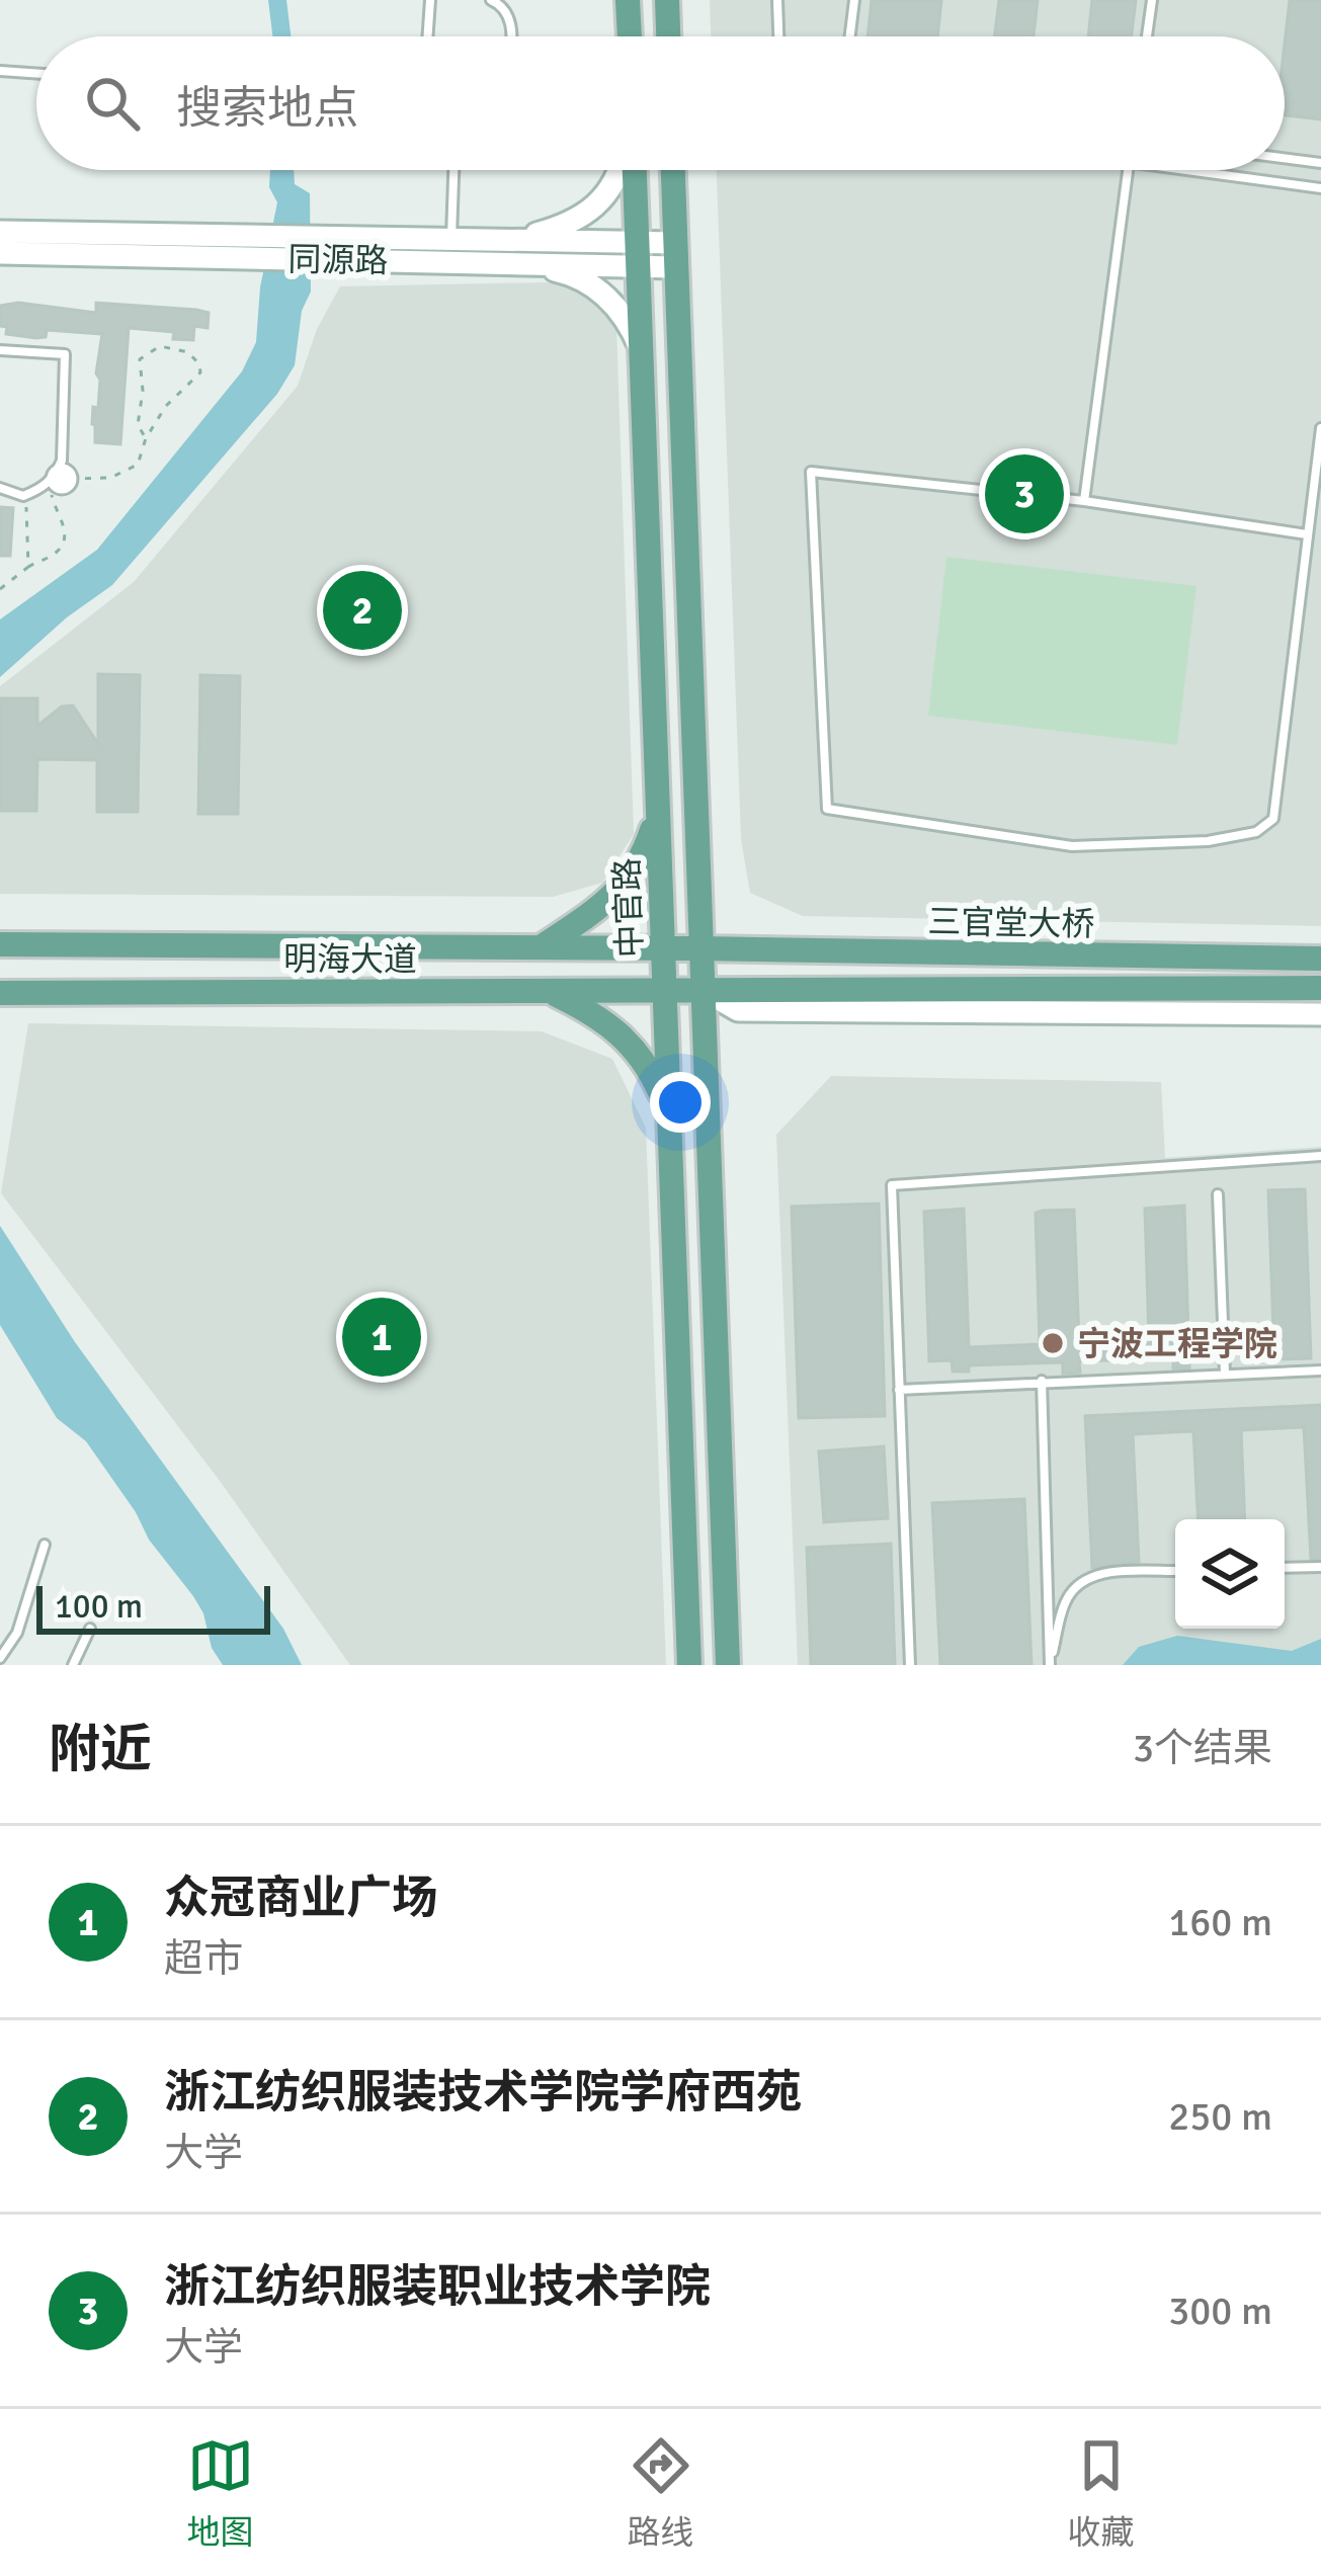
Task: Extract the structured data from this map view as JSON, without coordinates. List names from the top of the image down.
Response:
{
  "streets": {
    "main road": ["中官路", "三官堂大桥", "明海大道"],
    "street": ["同源路"]
  },
  "crossings": [
    ["同源路", "中官路"],
    ["中官路", "明海大道"],
    ["三官堂大桥", "明海大道"]
  ],
  "places": ["宁波工程学院"],
  "scale_bar": "100 m",
  "page": {
    "search": "搜索地点",
    "pins": ["3", "2", "1"],
    "scale": "100 m",
    "heading": ["附近", "3个结果"],
    "list": [
      {
        "mark": "1",
        "name": "众冠商业广场",
        "note": "超市",
        "value": "160 m"
      },
      {
        "mark": "2",
        "name": "浙江纺织服装技术学院学府西苑",
        "note": "大学",
        "value": "250 m"
      },
      {
        "mark": "3",
        "name": "浙江纺织服装职业技术学院",
        "note": "大学",
        "value": "300 m"
      }
    ],
    "nav": ["地图", "路线", "收藏"]
  }
}
